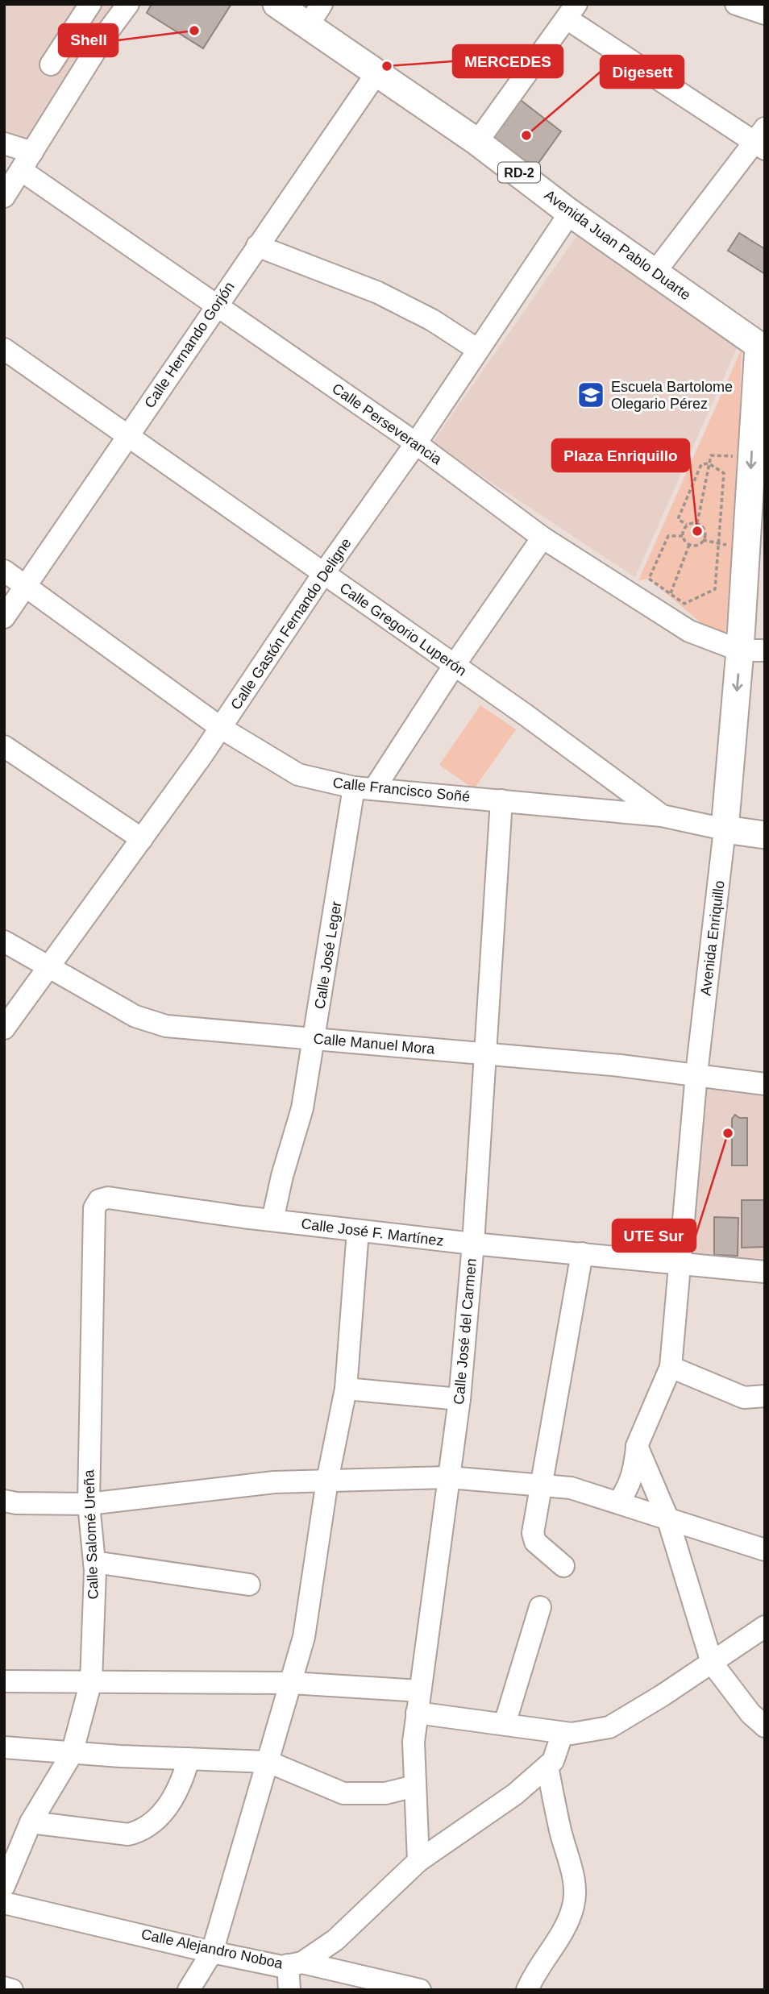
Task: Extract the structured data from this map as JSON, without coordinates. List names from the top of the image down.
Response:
{
  "streets": {
    "main road": ["RD-2", "Avenida Juan Pablo Duarte", "Avenida Enriquillo"],
    "street": [
      "Calle Hernando Gorjón",
      "Calle Perseverancia",
      "Calle Gastón Fernando Deligne",
      "Calle Gregorio Luperón",
      "Calle Francisco Soñé",
      "Calle José Leger",
      "Calle Manuel Mora",
      "Calle José F. Martínez",
      "Calle José del Carmen",
      "Calle Salomé Ureña",
      "Calle Alejandro Noboa"
    ]
  },
  "crossings": [
    ["Avenida Juan Pablo Duarte", "Calle Hernando Gorjón"],
    ["Avenida Juan Pablo Duarte", "Calle Gastón Fernando Deligne"],
    ["Avenida Juan Pablo Duarte", "Avenida Enriquillo"],
    ["Calle Hernando Gorjón", "Calle Perseverancia"],
    ["Calle Hernando Gorjón", "Calle Gregorio Luperón"],
    ["Calle Hernando Gorjón", "Calle Francisco Soñé"],
    ["Calle Perseverancia", "Calle Gastón Fernando Deligne"],
    ["Calle Perseverancia", "Avenida Enriquillo"],
    ["Calle Perseverancia", "Calle José Leger"],
    ["Calle Gastón Fernando Deligne", "Calle Gregorio Luperón"],
    ["Calle Gastón Fernando Deligne", "Calle Francisco Soñé"],
    ["Calle Gastón Fernando Deligne", "Calle Manuel Mora"],
    ["Calle Gregorio Luperón", "Calle Francisco Soñé"],
    ["Calle Gregorio Luperón", "Calle José Leger"],
    ["Calle Francisco Soñé", "Avenida Enriquillo"],
    ["Calle Francisco Soñé", "Calle José Leger"],
    ["Calle Francisco Soñé", "Calle José del Carmen"],
    ["Avenida Enriquillo", "Calle Manuel Mora"],
    ["Avenida Enriquillo", "Calle José F. Martínez"],
    ["Calle José Leger", "Calle Manuel Mora"],
    ["Calle José Leger", "Calle José F. Martínez"],
    ["Calle Manuel Mora", "Calle José del Carmen"],
    ["Calle José F. Martínez", "Calle José del Carmen"],
    ["Calle José F. Martínez", "Calle Salomé Ureña"]
  ],
  "one_way": ["Avenida Enriquillo"],
  "places": {
    "other": [
      "Shell",
      "MERCEDES",
      "Digesett",
      "Plaza Enriquillo",
      "UTE Sur"
    ],
    "school or university": ["Escuela Bartolome Olegario Pérez"]
  }
}
